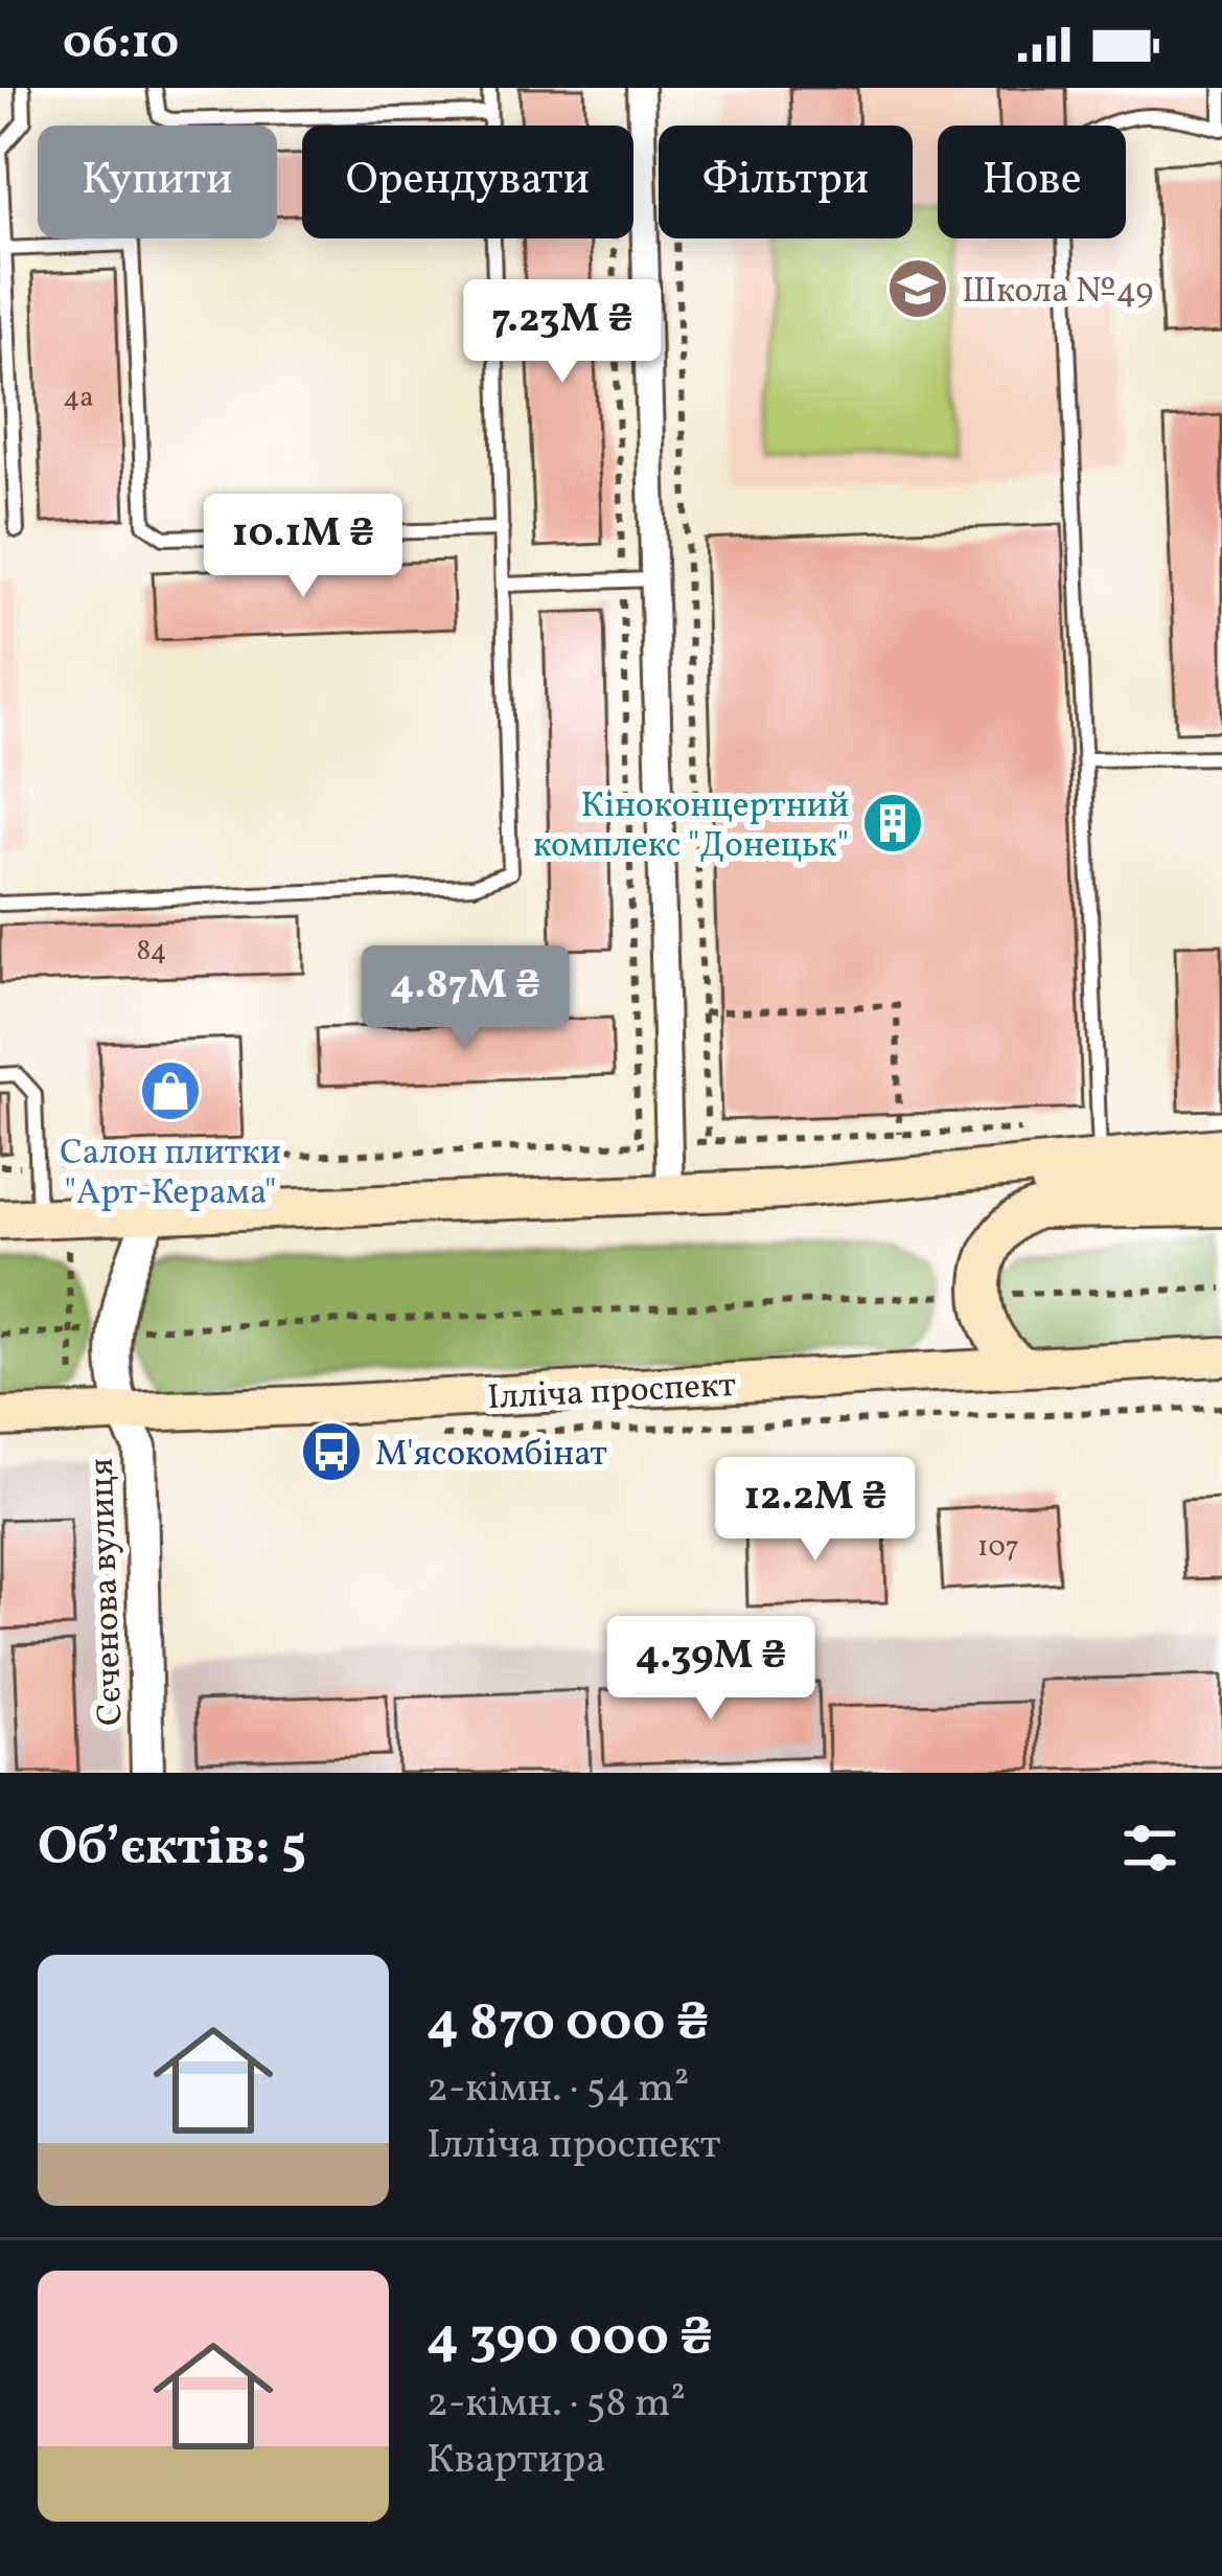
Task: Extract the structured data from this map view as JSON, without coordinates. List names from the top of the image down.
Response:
{
  "streets": {
    "main road": ["Ілліча проспект"],
    "street": ["Сєченова вулиця"]
  },
  "crossings": [
    ["Ілліча проспект", "Сєченова вулиця"]
  ],
  "places": {
    "school or university": ["Школа №49"],
    "building": ["Кіноконцертний комплекс \"Донецьк\""],
    "shop": ["Салон плитки \"Арт-Керама\""],
    "bus stop": ["М'ясокомбінат"]
  },
  "house_numbers": ["4а", "84", "107"],
  "page": {
    "status": "06:10",
    "chip": [
      "Купити",
      "Орендувати",
      "Фільтри",
      "Нове"
    ],
    "price": [
      "7.23M ₴",
      "10.1M ₴",
      "4.87M ₴",
      "12.2M ₴",
      "4.39M ₴"
    ],
    "heading": "Об’єктів: 5",
    "list": [
      {
        "name": "4 870 000 ₴",
        "note": "2-кімн. · 54 m² · Ілліча проспект"
      },
      {
        "name": "4 390 000 ₴",
        "note": "2-кімн. · 58 m² · Квартира"
      }
    ]
  }
}
